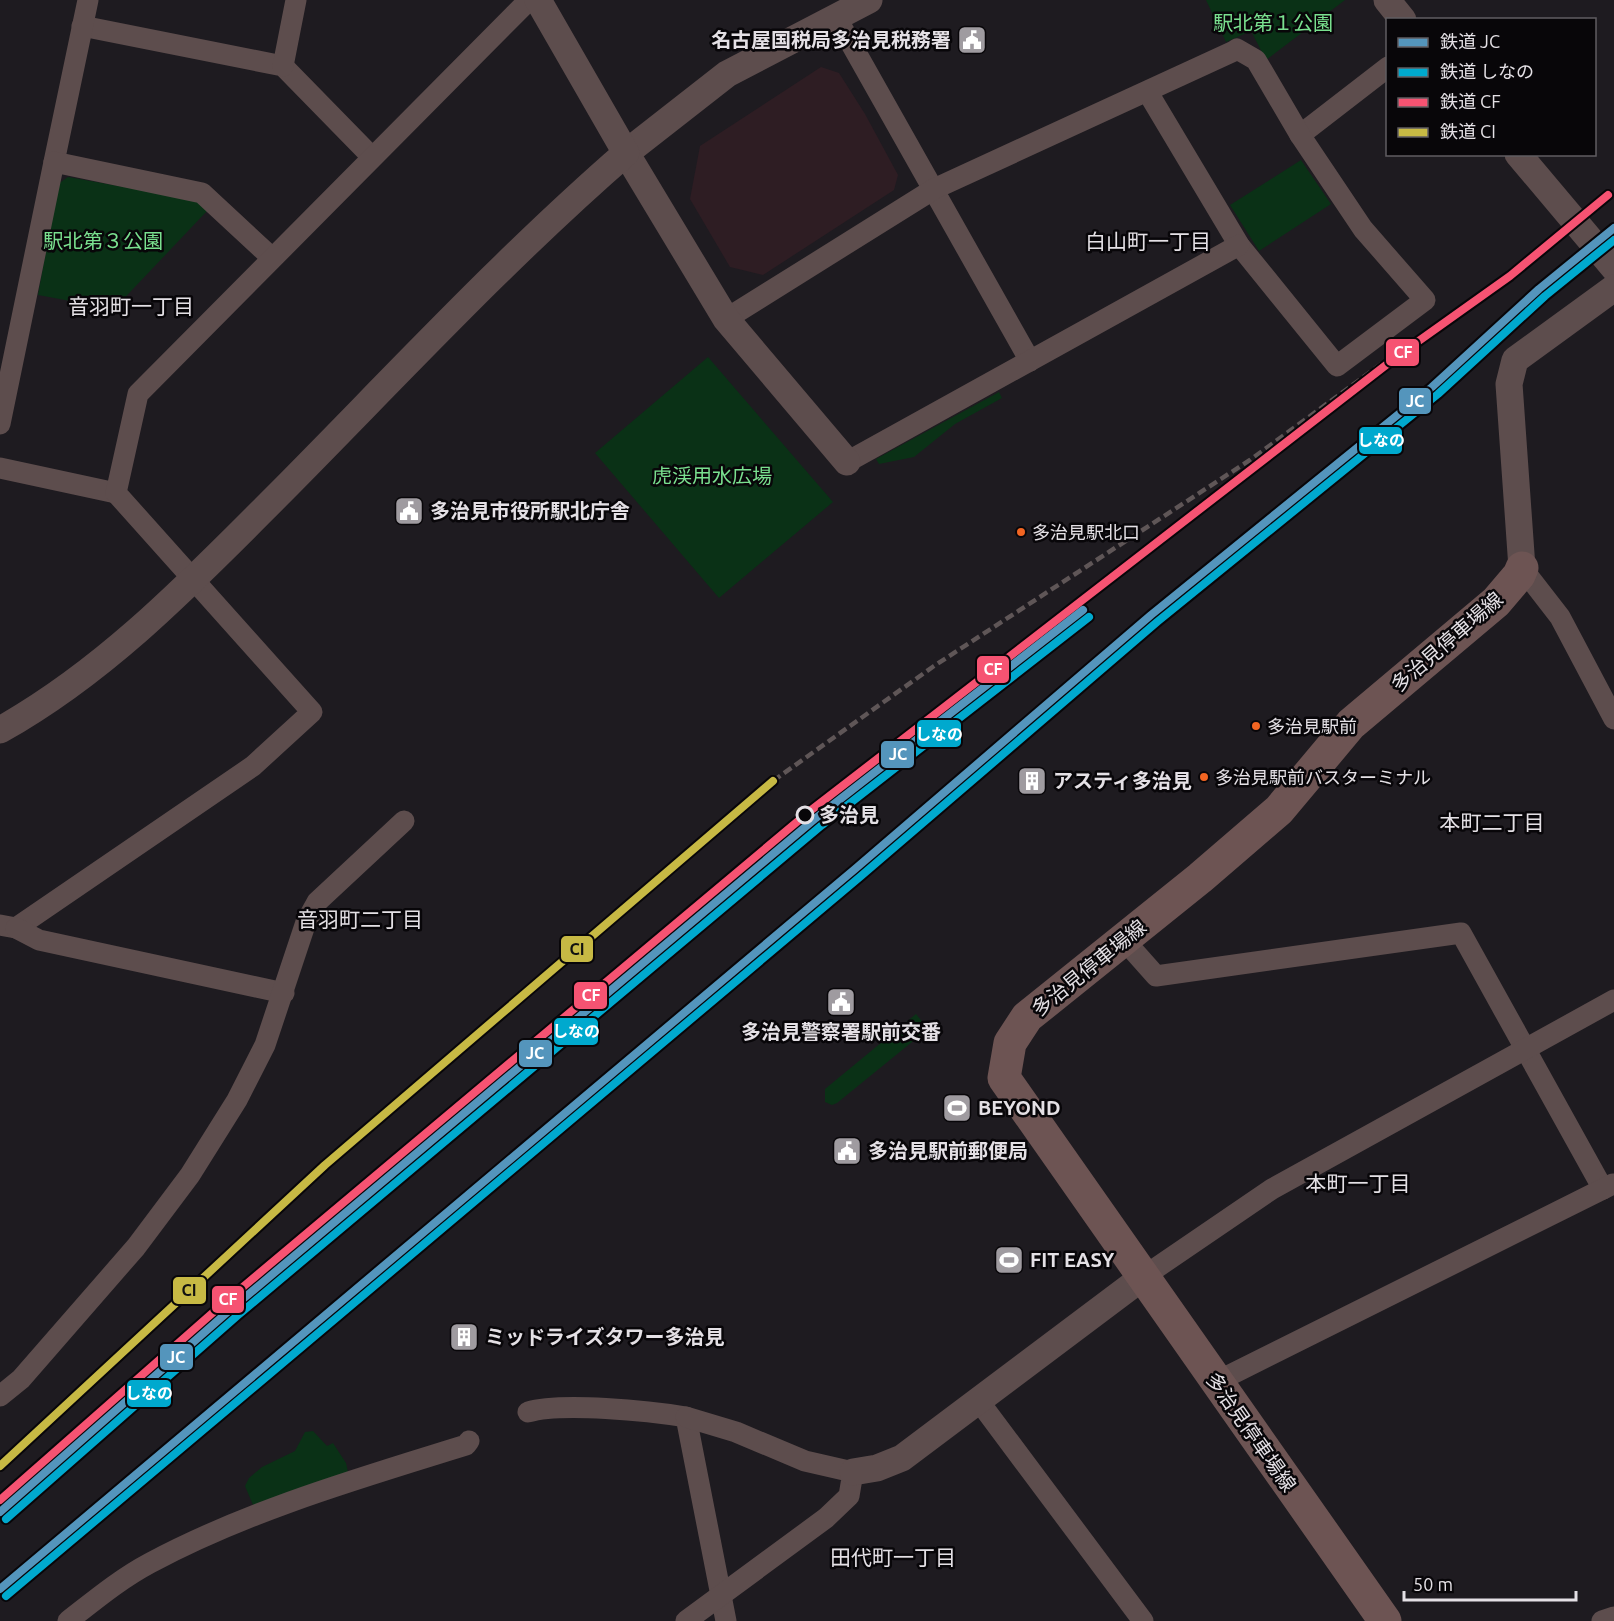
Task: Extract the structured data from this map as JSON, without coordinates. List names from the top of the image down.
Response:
{
  "streets": {
    "main road": ["多治見停車場線"]
  },
  "districts": [
    "白山町一丁目",
    "音羽町一丁目",
    "本町二丁目",
    "音羽町二丁目",
    "本町一丁目",
    "田代町一丁目"
  ],
  "parks": ["駅北第１公園", "駅北第３公園", "虎渓用水広場"],
  "places": {
    "public building": [
      "名古屋国税局多治見税務署",
      "多治見市役所駅北庁舎",
      "多治見警察署駅前交番",
      "多治見駅前郵便局"
    ],
    "other": [
      "多治見駅北口",
      "多治見駅前",
      "多治見駅前バスターミナル",
      "多治見"
    ],
    "building": ["アスティ多治見", "ミッドライズタワー多治見"],
    "sports": ["BEYOND", "FIT EASY"]
  },
  "lines": [
    "rail line CF",
    "rail line JC",
    "rail line しなの",
    "rail line CI"
  ],
  "legend": [
    "鉄道 JC",
    "鉄道 しなの",
    "鉄道 CF",
    "鉄道 CI"
  ],
  "scale_bar": "50 m"
}
